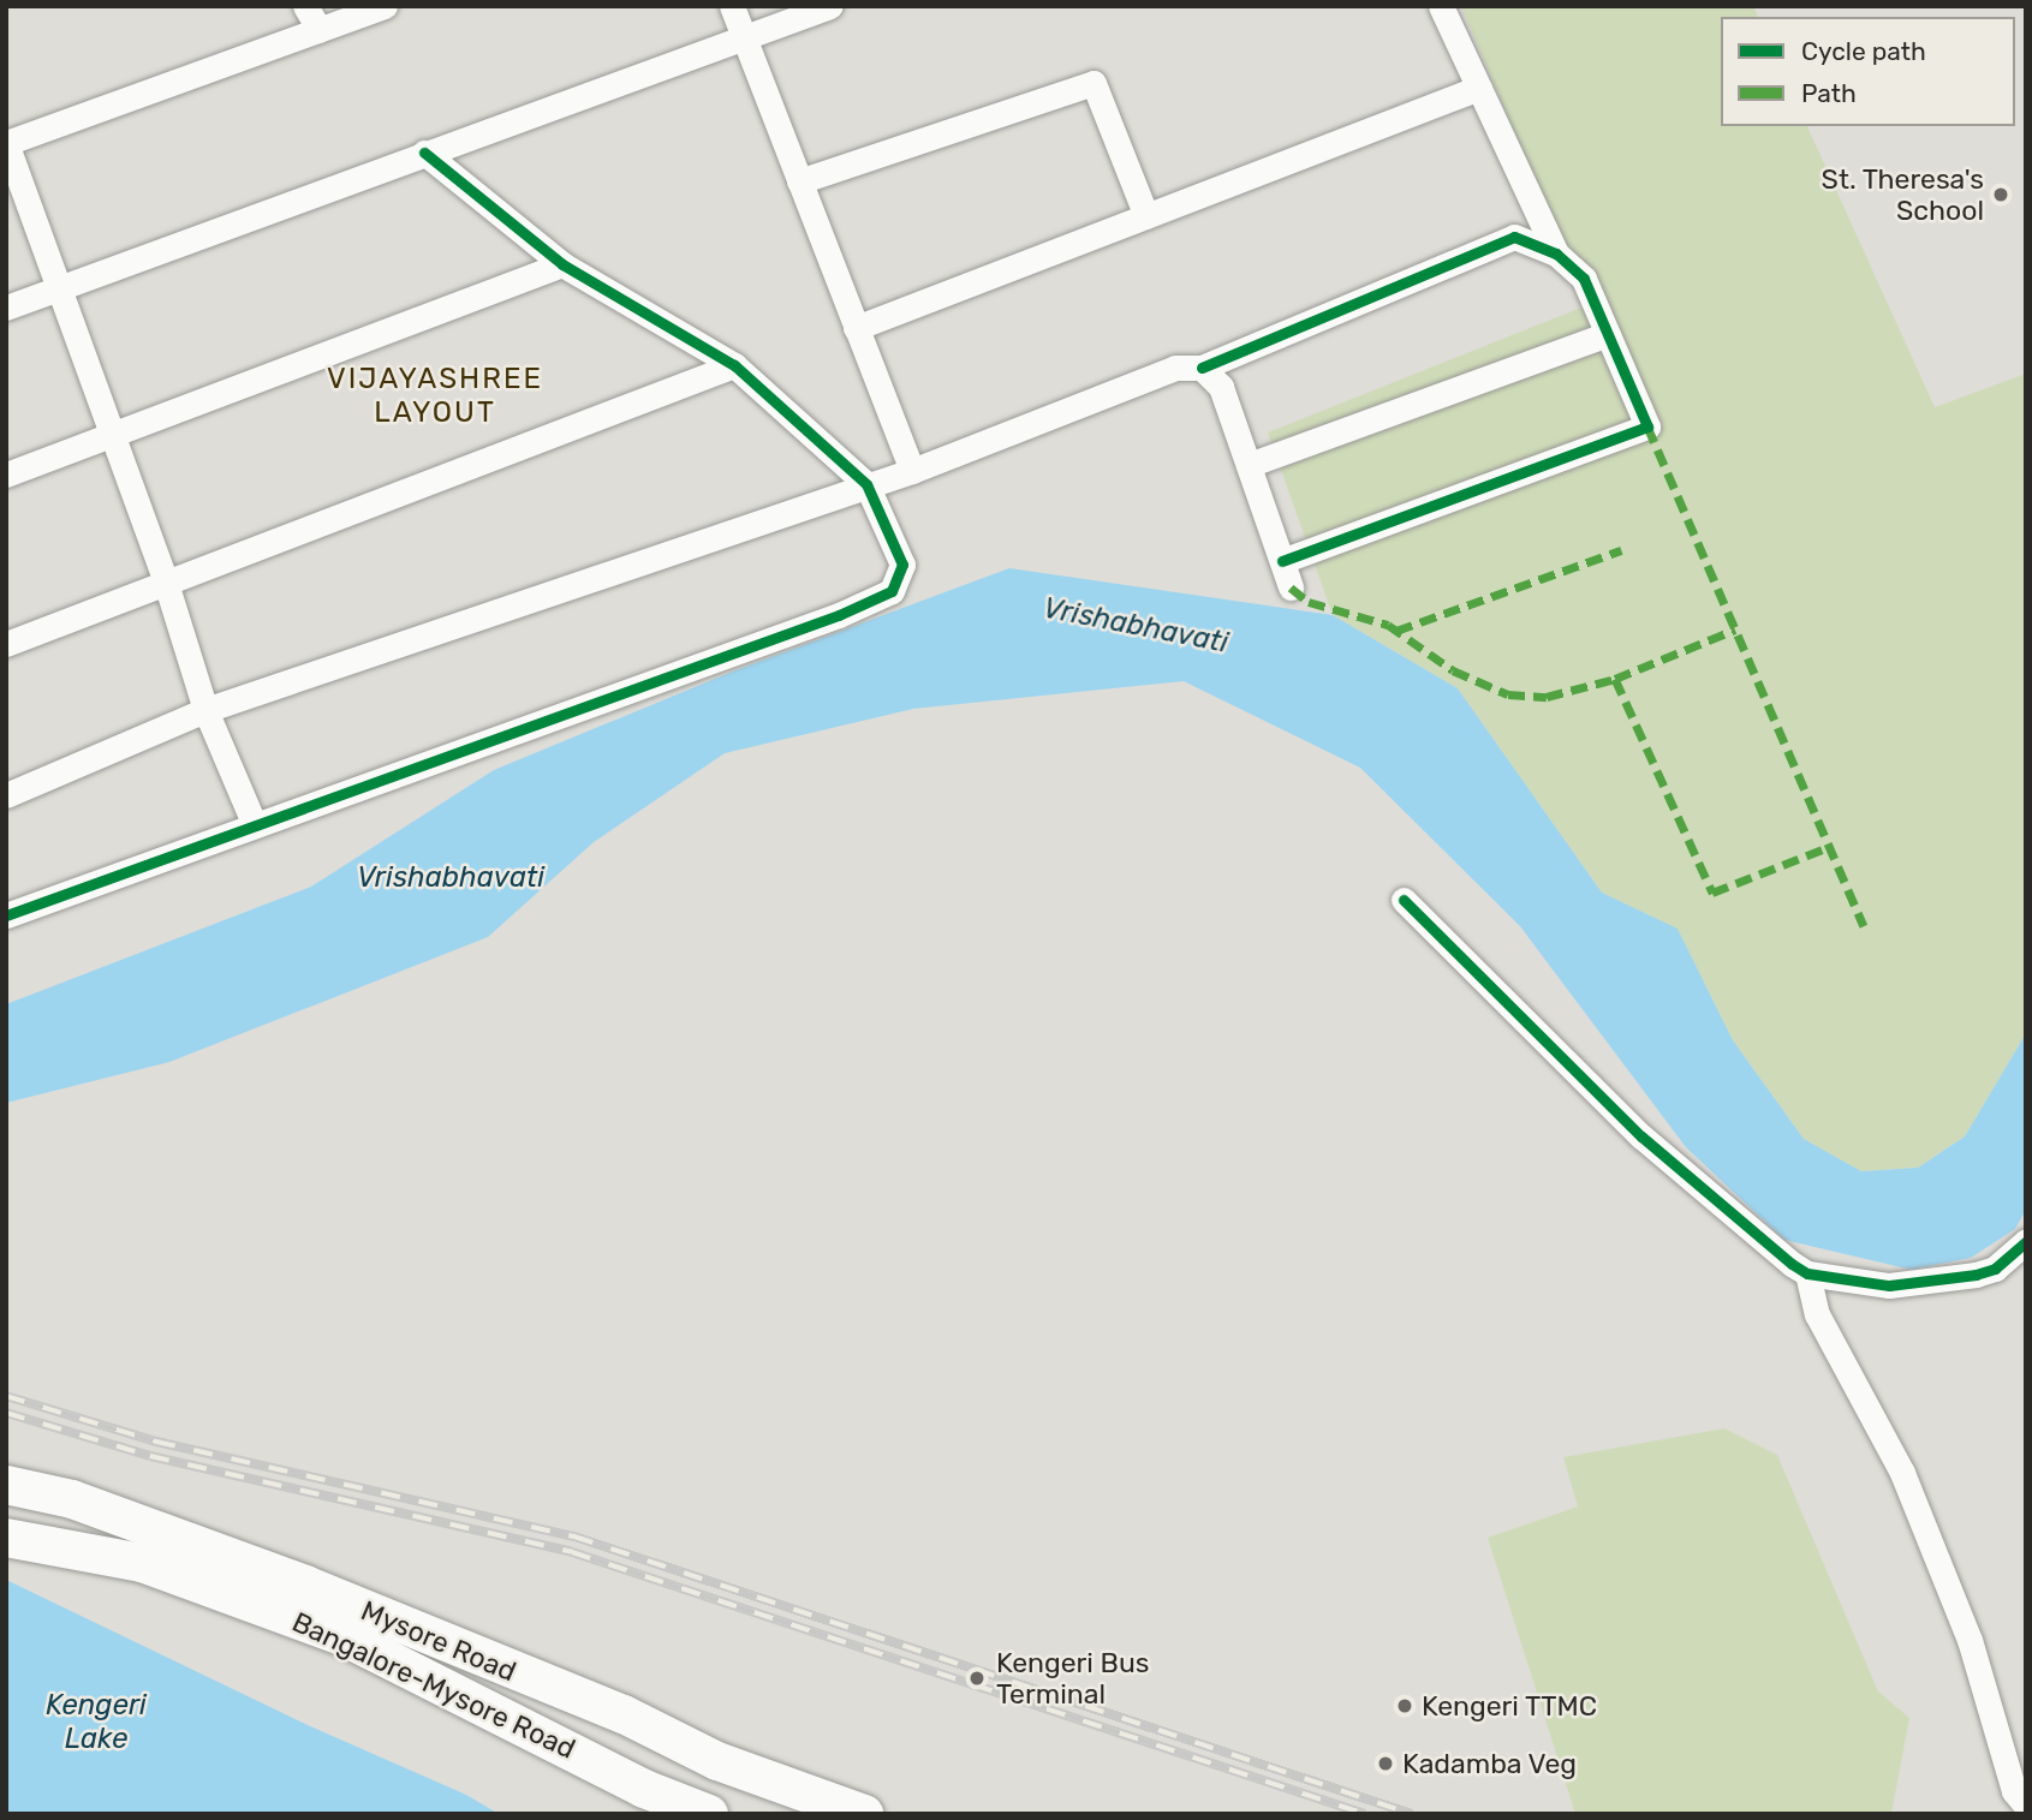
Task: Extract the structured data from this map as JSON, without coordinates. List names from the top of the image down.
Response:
{
  "streets": {
    "highway": ["Mysore Road", "Bangalore-Mysore Road"]
  },
  "districts": ["VIJAYASHREE LAYOUT"],
  "water": ["Vrishabhavati", "Kengeri Lake"],
  "places": [
    "St. Theresa's School",
    "Kengeri Bus Terminal",
    "Kengeri TTMC",
    "Kadamba Veg"
  ],
  "legend": ["Cycle path", "Path"]
}
